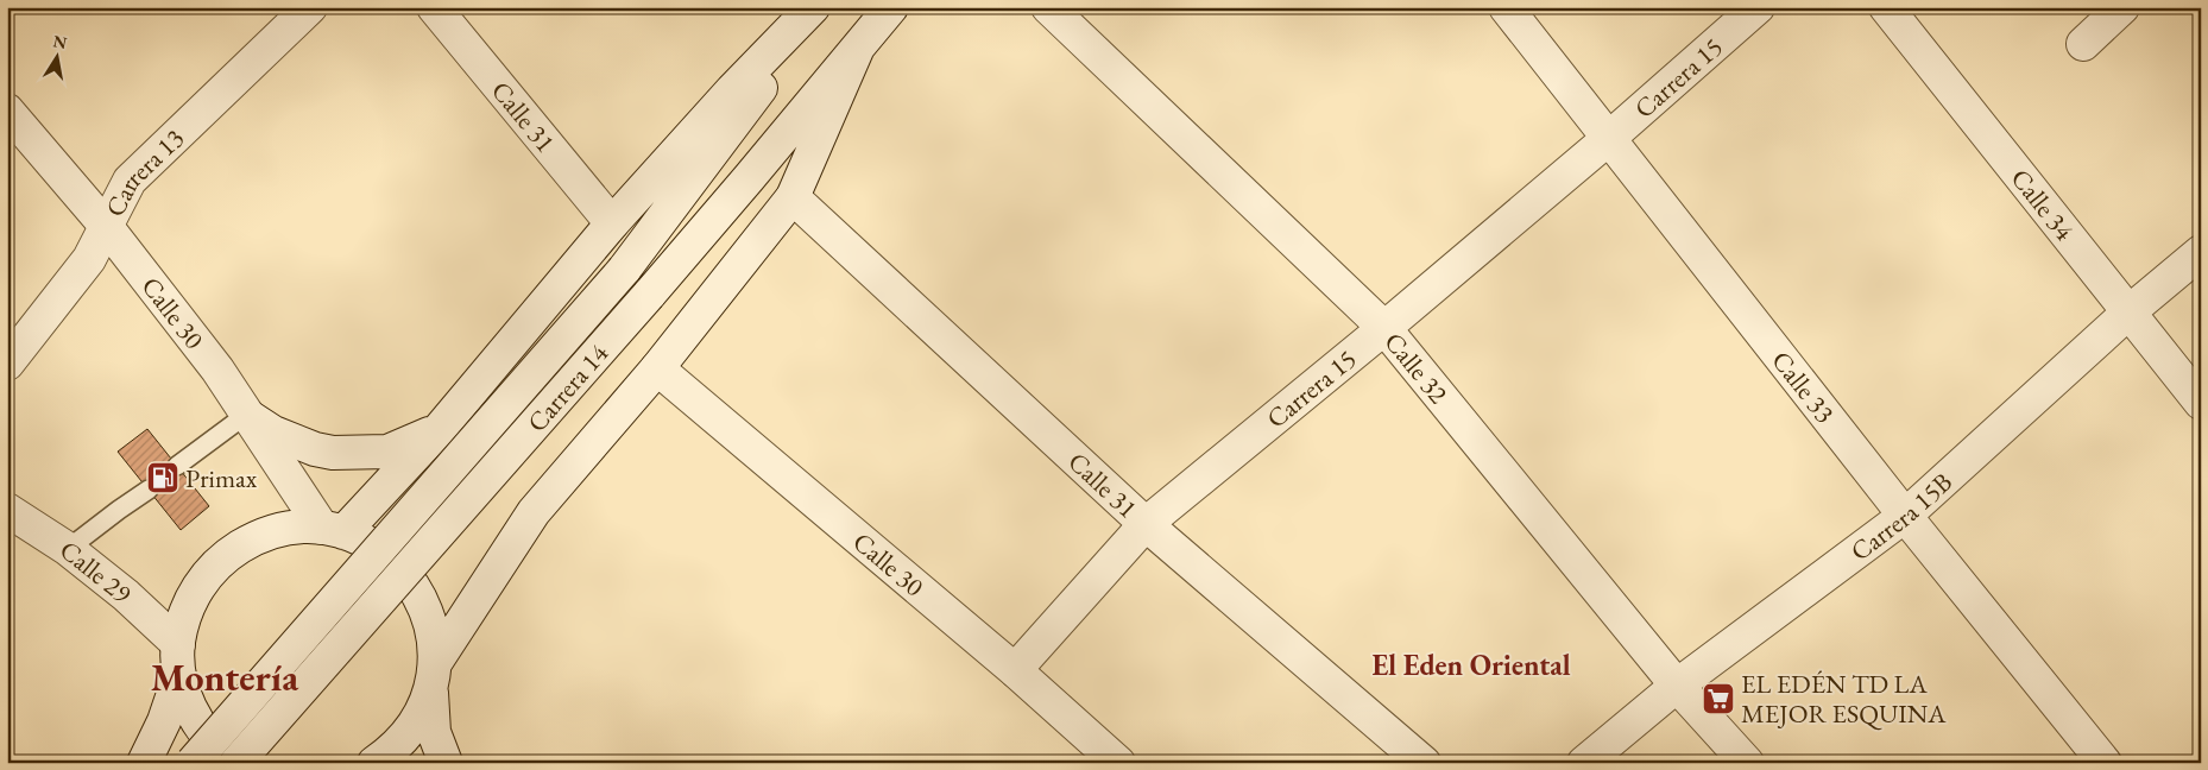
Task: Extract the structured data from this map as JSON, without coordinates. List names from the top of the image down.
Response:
{
  "streets": {
    "street": [
      "Carrera 15",
      "Calle 31",
      "Carrera 13",
      "Calle 34",
      "Calle 30",
      "Calle 32",
      "Calle 33",
      "Carrera 14",
      "Carrera 15B",
      "Calle 29"
    ]
  },
  "crossings": [
    ["Carrera 15", "Calle 31"],
    ["Carrera 15", "Calle 30"],
    ["Carrera 15", "Calle 32"],
    ["Carrera 15", "Calle 33"],
    ["Carrera 13", "Calle 30"],
    ["Calle 34", "Carrera 15B"],
    ["Calle 32", "Carrera 15B"],
    ["Calle 33", "Carrera 15B"]
  ],
  "districts": ["El Eden Oriental", "Montería"],
  "places": {
    "fuel station": ["Primax"],
    "supermarket": ["EL EDÉN TD LA MEJOR ESQUINA"]
  },
  "north": "top"
}
